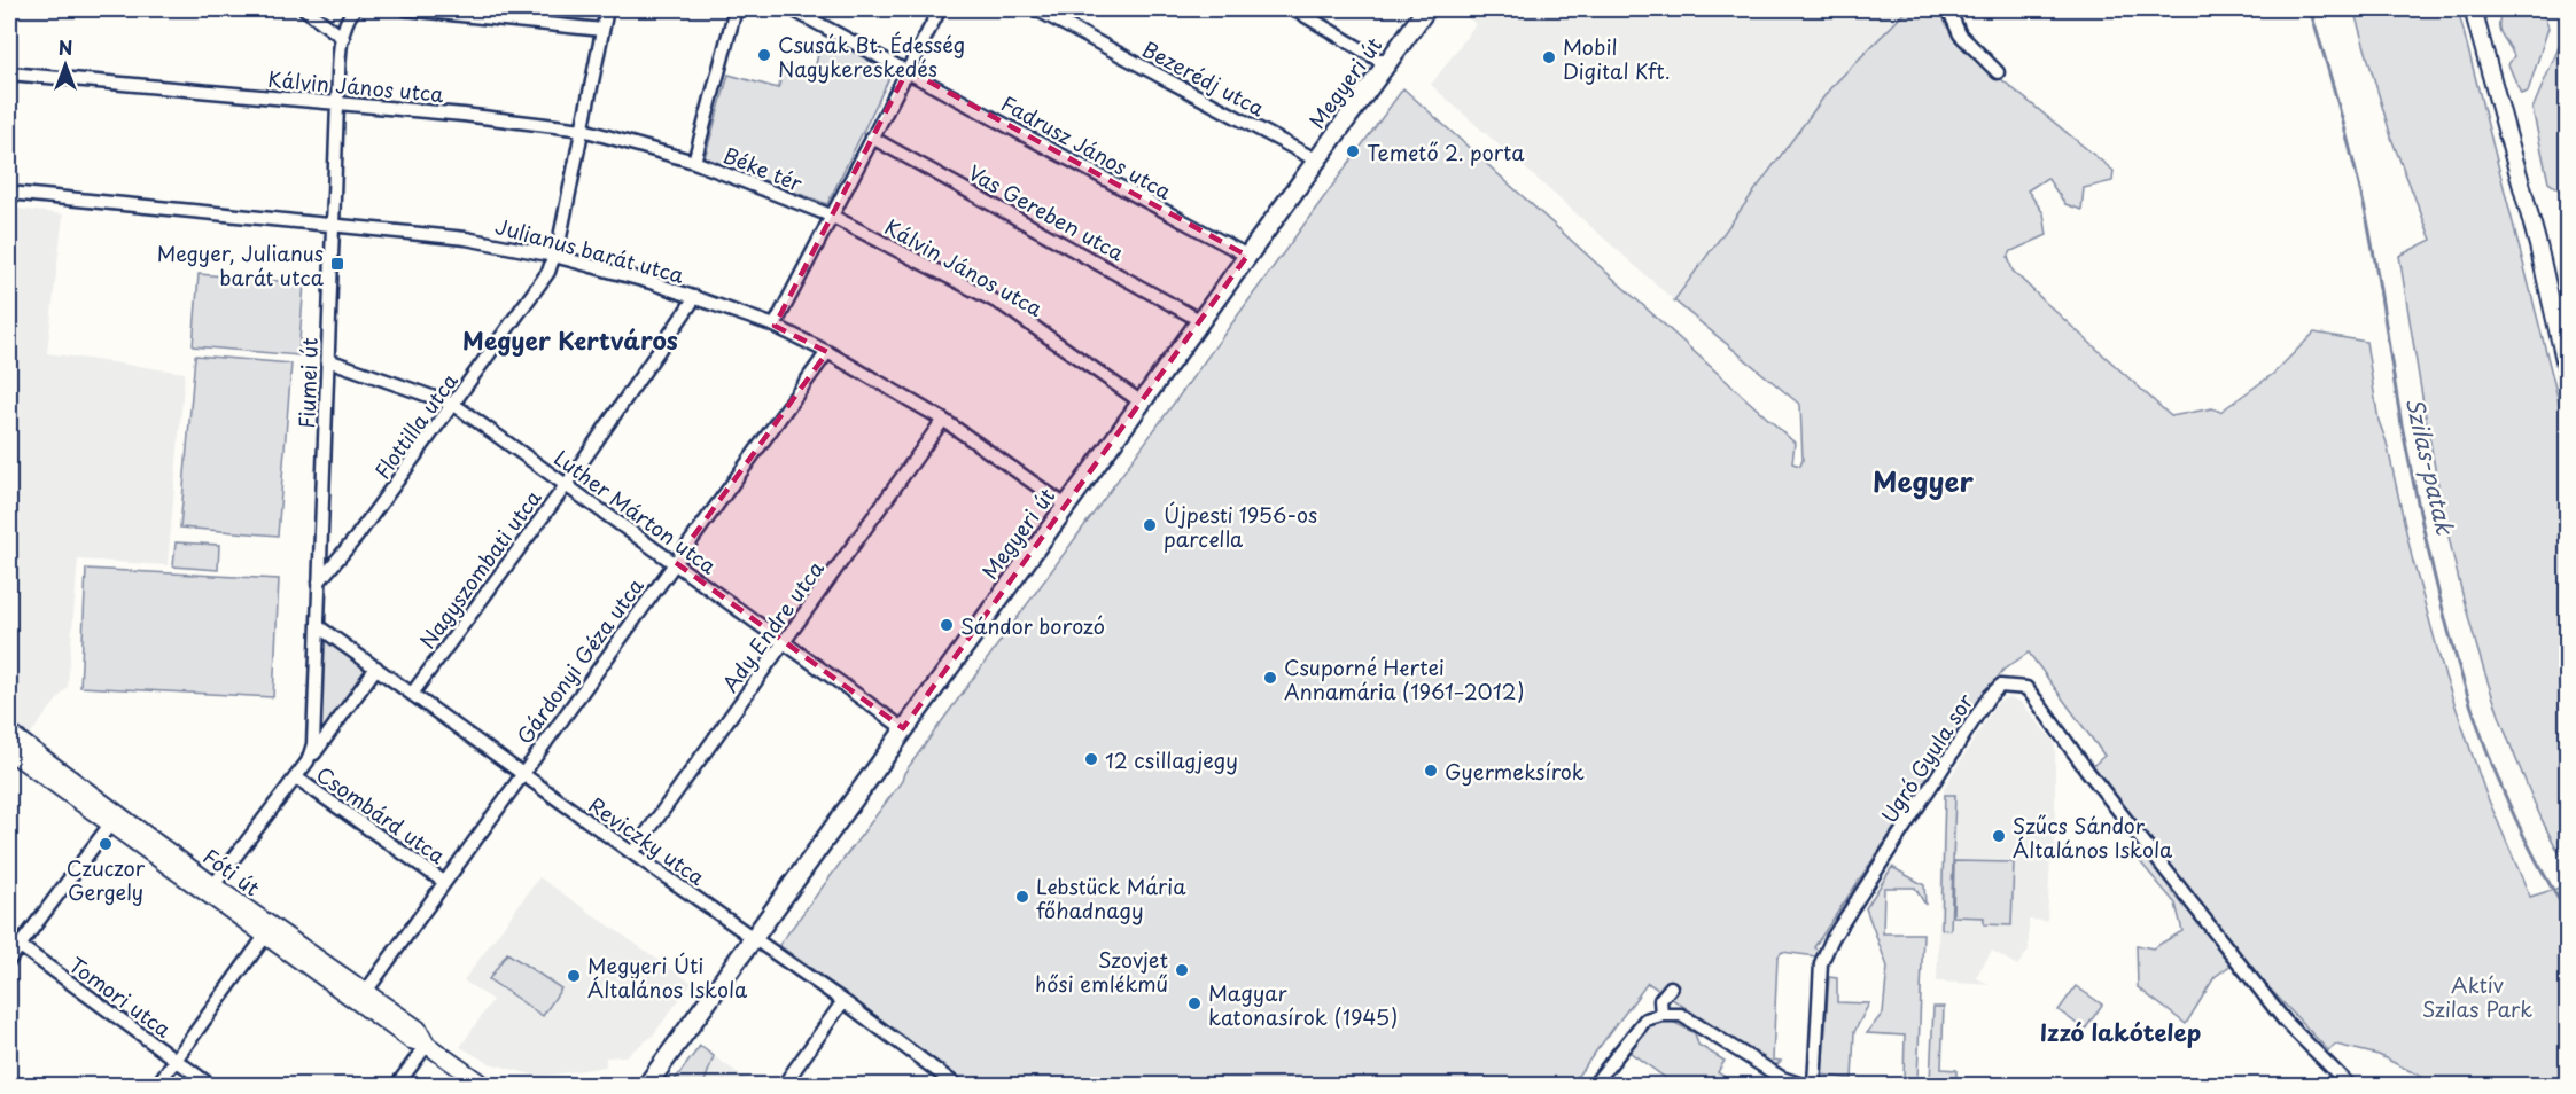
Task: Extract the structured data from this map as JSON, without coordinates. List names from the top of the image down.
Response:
{
  "streets": {
    "main road": ["Megyeri út"],
    "street": [
      "Bezerédj utca",
      "Kálvin János utca",
      "Fadrusz János utca",
      "Béke tér",
      "Vas Gereben utca",
      "Julianus barát utca",
      "Fiumei út",
      "Flottilla utca",
      "Luther Márton utca",
      "Nagyszombati utca",
      "Ady Endre utca",
      "Gárdonyi Géza utca",
      "Ugró Gyula sor",
      "Csombárd utca",
      "Reviczky utca",
      "Fóti út",
      "Tomori utca"
    ]
  },
  "crossings": [
    ["Bezerédj utca", "Megyeri út"],
    ["Megyeri út", "Kálvin János utca"],
    ["Megyeri út", "Fadrusz János utca"],
    ["Megyeri út", "Vas Gereben utca"],
    ["Megyeri út", "Julianus barát utca"],
    ["Megyeri út", "Luther Márton utca"],
    ["Megyeri út", "Reviczky utca"],
    ["Kálvin János utca", "Béke tér"],
    ["Kálvin János utca", "Fiumei út"],
    ["Kálvin János utca", "Flottilla utca"],
    ["Julianus barát utca", "Fiumei út"],
    ["Julianus barát utca", "Flottilla utca"],
    ["Julianus barát utca", "Nagyszombati utca"],
    ["Julianus barát utca", "Ady Endre utca"],
    ["Julianus barát utca", "Gárdonyi Géza utca"],
    ["Fiumei út", "Flottilla utca"],
    ["Fiumei út", "Luther Márton utca"],
    ["Fiumei út", "Csombárd utca"],
    ["Fiumei út", "Reviczky utca"],
    ["Fiumei út", "Fóti út"],
    ["Flottilla utca", "Luther Márton utca"],
    ["Luther Márton utca", "Nagyszombati utca"],
    ["Luther Márton utca", "Ady Endre utca"],
    ["Luther Márton utca", "Gárdonyi Géza utca"],
    ["Nagyszombati utca", "Reviczky utca"],
    ["Ady Endre utca", "Reviczky utca"],
    ["Gárdonyi Géza utca", "Csombárd utca"],
    ["Gárdonyi Géza utca", "Reviczky utca"],
    ["Gárdonyi Géza utca", "Fóti út"]
  ],
  "districts": ["Megyer Kertváros", "Megyer", "Izzó lakótelep"],
  "water": ["Szilas-patak"],
  "parks": ["Aktív Szilas Park"],
  "places": {
    "other": [
      "Csusák Bt. Édesség Nagykereskedés",
      "Mobil Digital Kft.",
      "Temető 2. porta",
      "Újpesti 1956-os parcella",
      "Sándor borozó",
      "Csuporné Hertei Annamária (1961–2012)",
      "12 csillagjegy",
      "Gyermeksírok",
      "Szűcs Sándor Általános Iskola",
      "Czuczor Gergely",
      "Lebstück Mária főhadnagy",
      "Szovjet hősi emlékmű",
      "Megyeri Úti Általános Iskola",
      "Magyar katonasírok (1945)"
    ],
    "transit": ["Megyer, Julianus barát utca"]
  },
  "north": "top"
}
